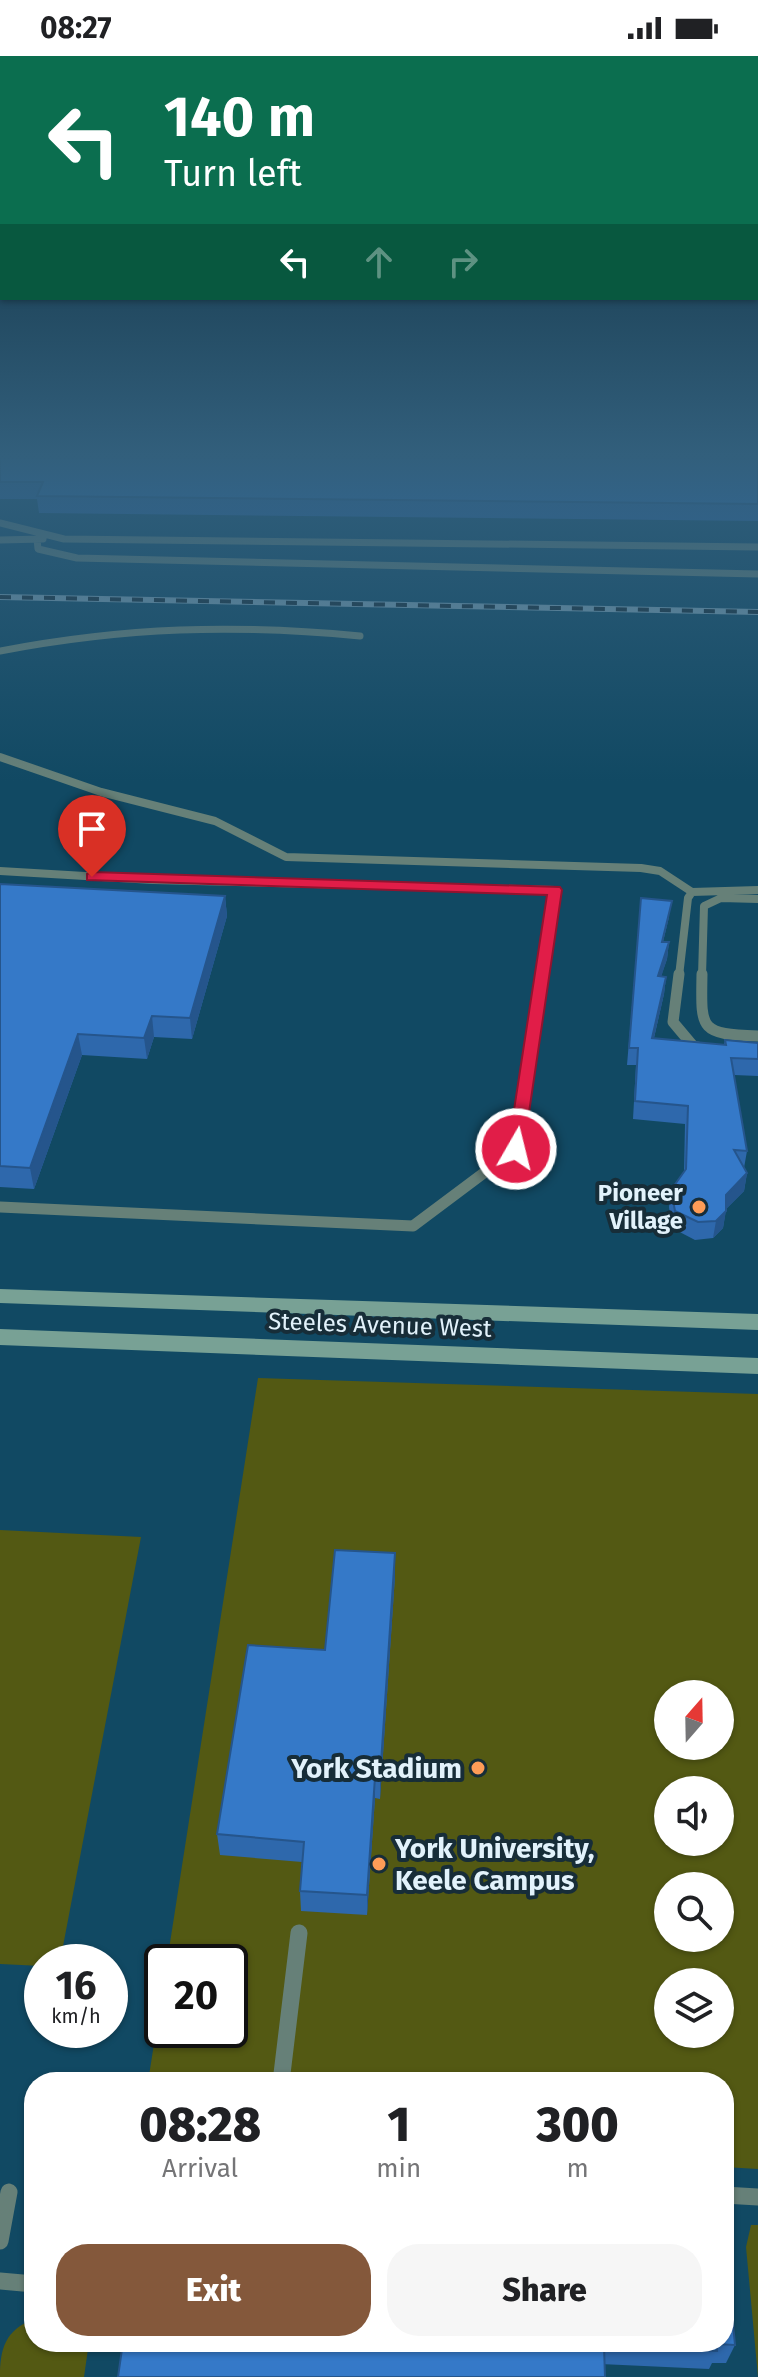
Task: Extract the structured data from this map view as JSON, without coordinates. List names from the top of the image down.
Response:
{
  "streets": {
    "main road": ["Steeles Avenue West"]
  },
  "places": ["Pioneer Village", "York Stadium", "York University, Keele Campus"],
  "north": "top",
  "page": {
    "status": "08:27",
    "turn": ["140 m", "Turn left"],
    "speed": "16 km/h",
    "limit": "20",
    "eta": [
      "08:28",
      "Arrival",
      "1",
      "min",
      "300",
      "m"
    ],
    "buttons": ["Exit", "Share"]
  }
}
